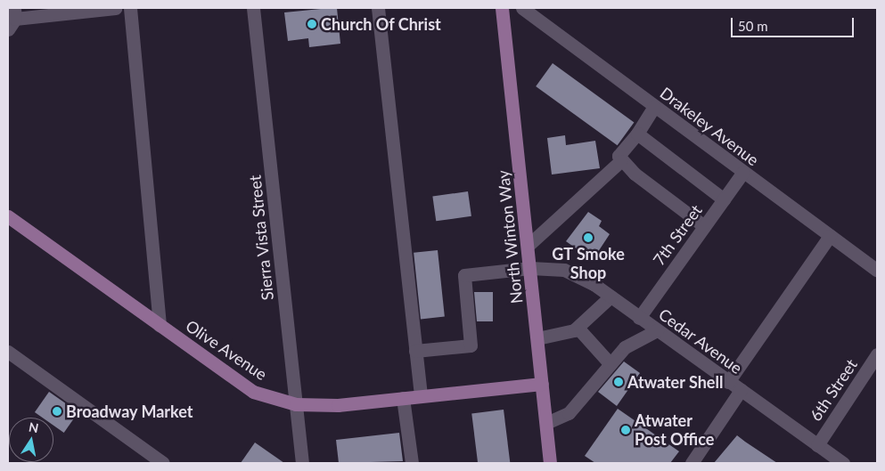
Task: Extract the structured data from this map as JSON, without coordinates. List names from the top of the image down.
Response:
{
  "streets": {
    "main road": ["North Winton Way", "Olive Avenue"],
    "street": [
      "Drakeley Avenue",
      "7th Street",
      "Sierra Vista Street",
      "Cedar Avenue",
      "6th Street"
    ]
  },
  "crossings": [
    ["Drakeley Avenue", "7th Street"],
    ["7th Street", "Cedar Avenue"],
    ["North Winton Way", "Cedar Avenue"],
    ["North Winton Way", "Olive Avenue"],
    ["Sierra Vista Street", "Olive Avenue"],
    ["Cedar Avenue", "6th Street"]
  ],
  "places": [
    "Church Of Christ",
    "GT Smoke Shop",
    "Atwater Shell",
    "Broadway Market",
    "Atwater Post Office"
  ],
  "scale_bar": "50 m",
  "north": "top"
}
